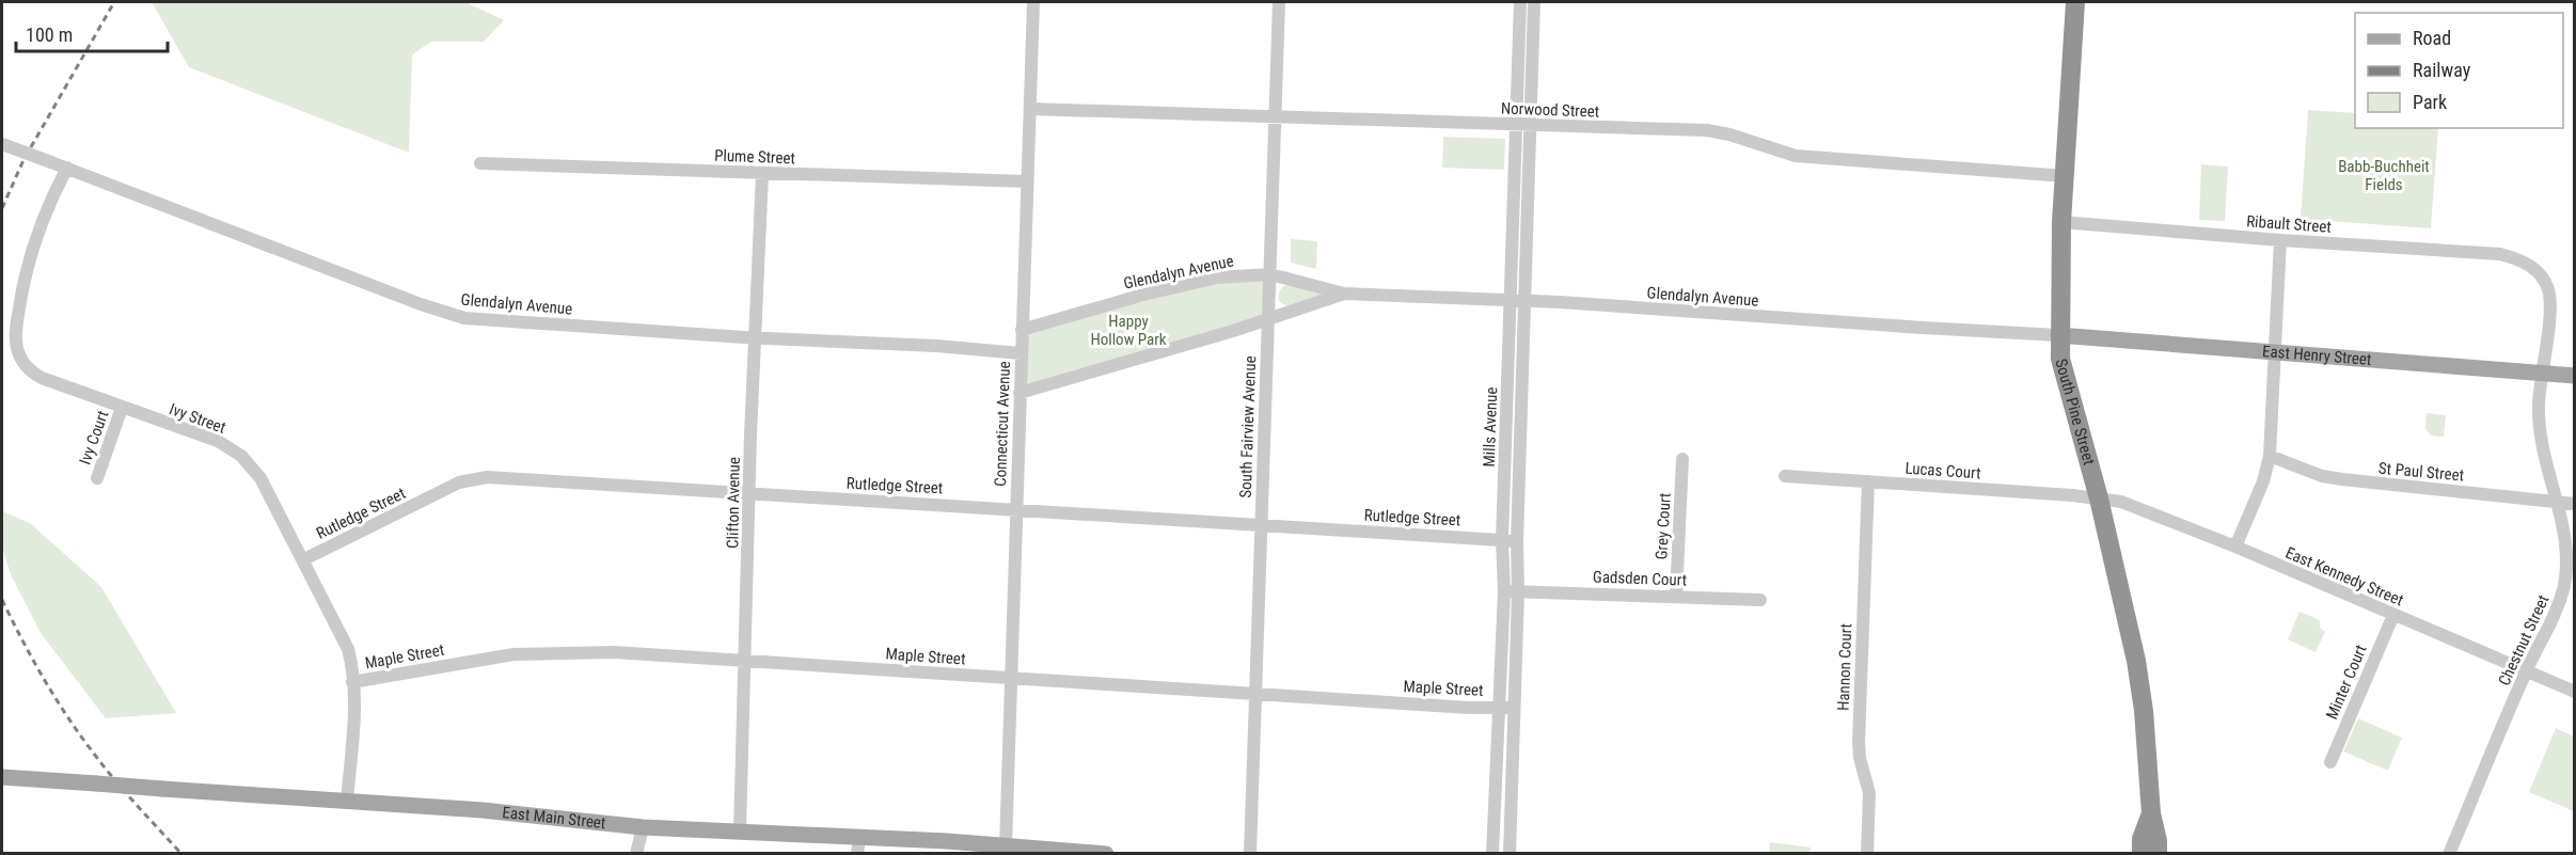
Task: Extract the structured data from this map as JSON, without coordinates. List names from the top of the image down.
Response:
{
  "streets": {
    "highway": ["South Pine Street"],
    "main road": ["East Henry Street", "East Main Street"],
    "street": [
      "Norwood Street",
      "Plume Street",
      "Ribault Street",
      "Glendalyn Avenue",
      "Ivy Street",
      "Connecticut Avenue",
      "South Fairview Avenue",
      "Mills Avenue",
      "Ivy Court",
      "Lucas Court",
      "St Paul Street",
      "Rutledge Street",
      "Clifton Avenue",
      "Grey Court",
      "East Kennedy Street",
      "Gadsden Court",
      "Chestnut Street",
      "Maple Street",
      "Hannon Court",
      "Minter Court"
    ]
  },
  "crossings": [
    ["Norwood Street", "South Pine Street"],
    ["Norwood Street", "Connecticut Avenue"],
    ["Norwood Street", "South Fairview Avenue"],
    ["Norwood Street", "Mills Avenue"],
    ["Plume Street", "Connecticut Avenue"],
    ["Plume Street", "Clifton Avenue"],
    ["Ribault Street", "South Pine Street"],
    ["Ribault Street", "Chestnut Street"],
    ["Glendalyn Avenue", "East Henry Street"],
    ["Glendalyn Avenue", "South Pine Street"],
    ["Glendalyn Avenue", "Ivy Street"],
    ["Glendalyn Avenue", "Connecticut Avenue"],
    ["Glendalyn Avenue", "South Fairview Avenue"],
    ["Glendalyn Avenue", "Mills Avenue"],
    ["Glendalyn Avenue", "Clifton Avenue"],
    ["East Henry Street", "South Pine Street"],
    ["East Henry Street", "Chestnut Street"],
    ["South Pine Street", "Lucas Court"],
    ["South Pine Street", "East Kennedy Street"],
    ["Ivy Street", "Ivy Court"],
    ["Ivy Street", "Rutledge Street"],
    ["Ivy Street", "Maple Street"],
    ["Ivy Street", "East Main Street"],
    ["Connecticut Avenue", "Rutledge Street"],
    ["Connecticut Avenue", "Maple Street"],
    ["Connecticut Avenue", "East Main Street"],
    ["South Fairview Avenue", "Rutledge Street"],
    ["South Fairview Avenue", "Maple Street"],
    ["Mills Avenue", "Rutledge Street"],
    ["Mills Avenue", "Gadsden Court"],
    ["Mills Avenue", "Maple Street"],
    ["Lucas Court", "East Kennedy Street"],
    ["Lucas Court", "Hannon Court"],
    ["St Paul Street", "Chestnut Street"],
    ["Rutledge Street", "Clifton Avenue"],
    ["Clifton Avenue", "Maple Street"],
    ["Clifton Avenue", "East Main Street"],
    ["Grey Court", "Gadsden Court"],
    ["East Kennedy Street", "Chestnut Street"],
    ["East Kennedy Street", "Minter Court"]
  ],
  "parks": ["Babb-Buchheit Fields", "Happy Hollow Park"],
  "legend": ["Road", "Railway", "Park"],
  "scale_bar": "100 m"
}
